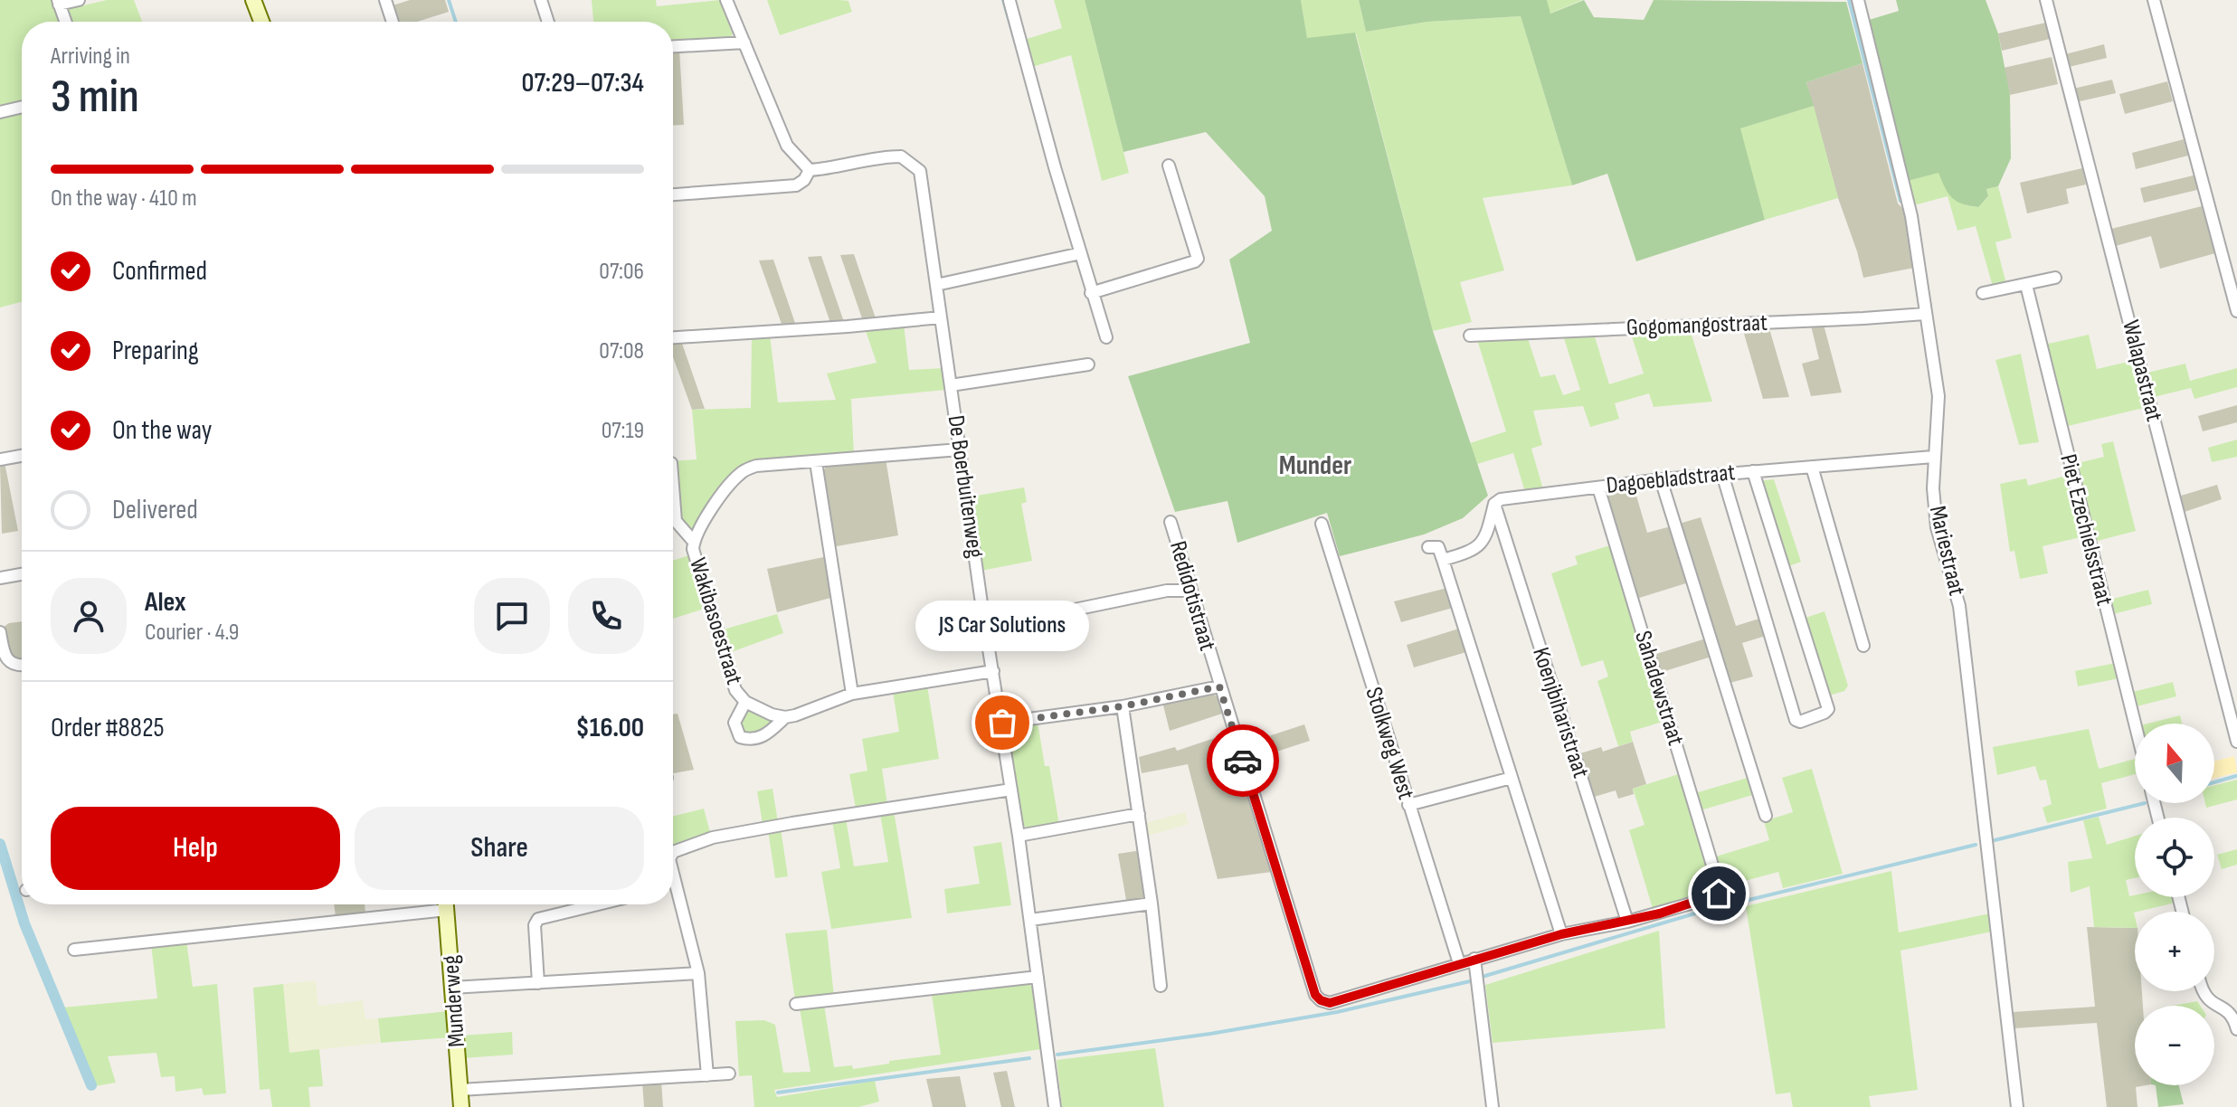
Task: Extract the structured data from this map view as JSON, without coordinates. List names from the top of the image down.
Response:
{
  "streets": {
    "street": [
      "Gogomangostraat",
      "Walapastraat",
      "Dagoebladstraat",
      "De Boerbuitenweg",
      "Piet Ezechielsstraat",
      "Mariestraat",
      "Redidotistraat",
      "Wakibasoestraat",
      "Sahadewstraat",
      "Koenjbiharistraat",
      "Stolkweg West",
      "Munderweg"
    ]
  },
  "crossings": [
    ["Gogomangostraat", "Mariestraat"],
    ["Dagoebladstraat", "Mariestraat"],
    ["Dagoebladstraat", "Sahadewstraat"],
    ["Dagoebladstraat", "Koenjbiharistraat"],
    ["De Boerbuitenweg", "Wakibasoestraat"],
    ["Redidotistraat", "Stolkweg West"],
    ["Sahadewstraat", "Koenjbiharistraat"]
  ],
  "districts": ["Munder"],
  "places": ["JS Car Solutions"],
  "north": "top",
  "page": {
    "heading": ["3 min", "Arriving in", "07:29–07:34"],
    "panel": [
      "Alex",
      "Courier · 4.9",
      "Order #8825",
      "$16.00"
    ],
    "bar": "On the way · 410 m",
    "list": [
      ["Confirmed", "07:06"],
      ["Preparing", "07:08"],
      ["On the way", "07:19"],
      "Delivered"
    ],
    "bubble": "JS Car Solutions",
    "map_buttons": ["+", "−"],
    "buttons": ["Help", "Share"]
  }
}
